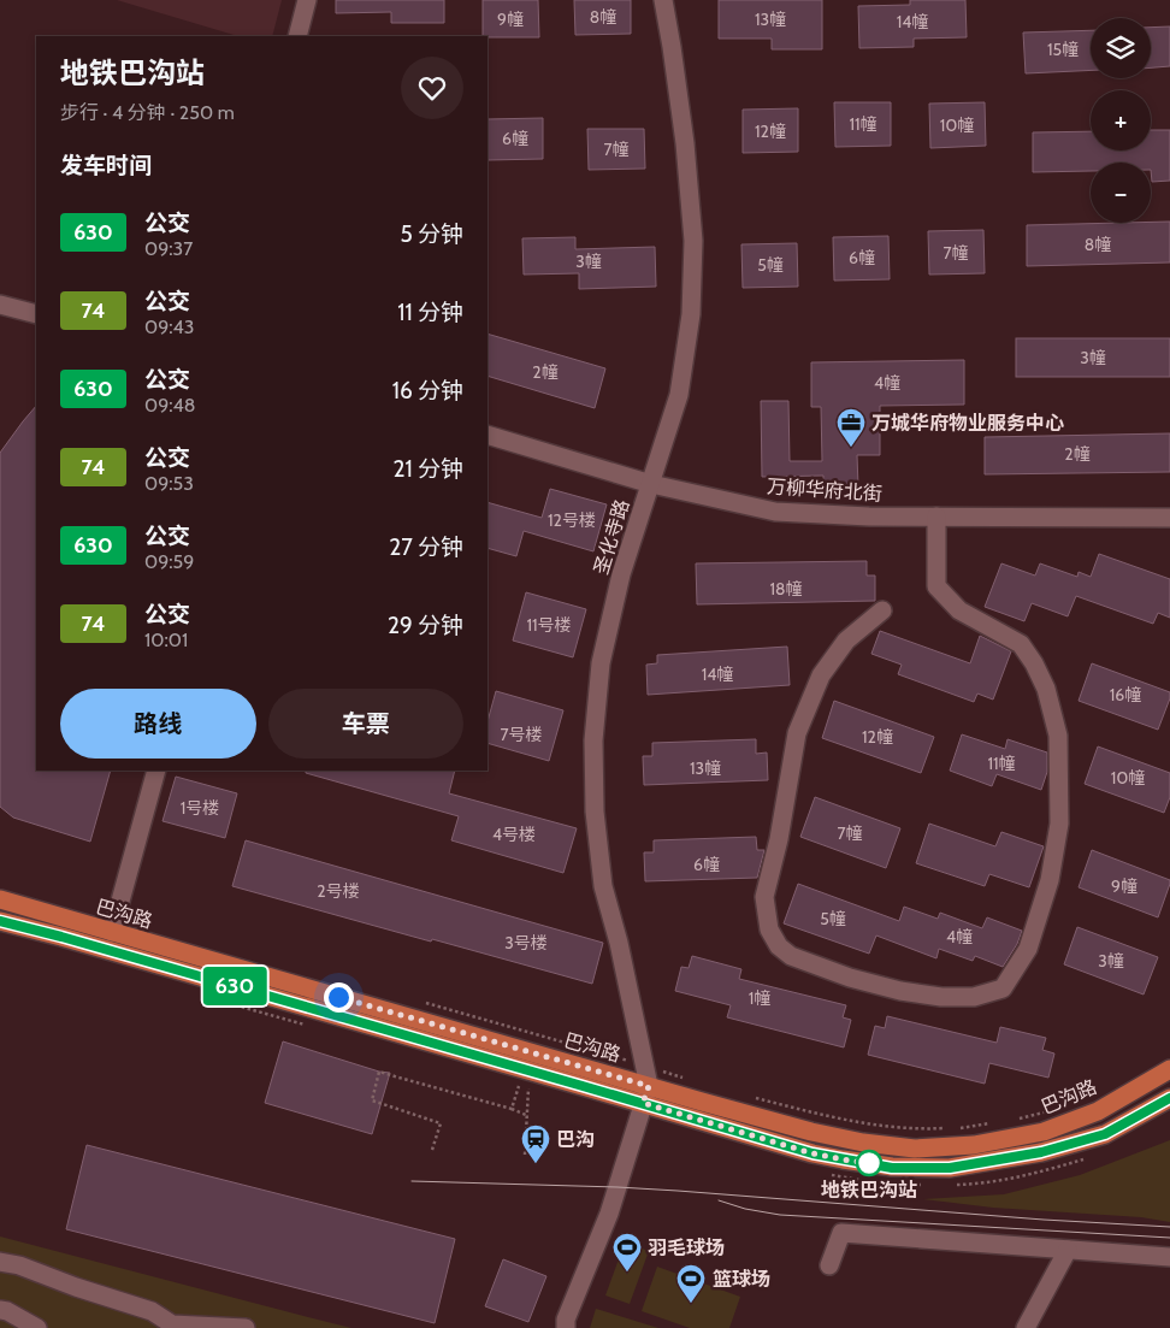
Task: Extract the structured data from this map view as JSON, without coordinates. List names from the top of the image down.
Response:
{
  "streets": {
    "main road": ["巴沟路"],
    "street": ["万柳华府北街", "圣化寺路"]
  },
  "crossings": [
    ["万柳华府北街", "圣化寺路"],
    ["圣化寺路", "巴沟路"]
  ],
  "places": {
    "office": ["万城华府物业服务中心"],
    "other": ["地铁巴沟站"],
    "station": ["巴沟"],
    "sports": ["羽毛球场", "篮球场"]
  },
  "lines": ["bus line 630"],
  "house_numbers": [
    "8幢",
    "9幢",
    "13幢",
    "14幢",
    "15幢",
    "11幢",
    "10幢",
    "12幢",
    "6幢",
    "7幢",
    "8幢",
    "7幢",
    "6幢",
    "3幢",
    "5幢",
    "3幢",
    "2幢",
    "4幢",
    "2幢",
    "12号楼",
    "18幢",
    "11号楼",
    "14幢",
    "16幢",
    "7号楼",
    "12幢",
    "11幢",
    "13幢",
    "10幢",
    "1号楼",
    "7幢",
    "4号楼",
    "6幢",
    "9幢",
    "2号楼",
    "5幢",
    "4幢",
    "3号楼",
    "3幢",
    "1幢"
  ],
  "page": {
    "on_map": "630",
    "map_buttons": ["+", "−"],
    "heading": [
      ["地铁巴沟站", "步行 · 4 分钟 · 250 m"],
      "发车时间"
    ],
    "list": [
      {
        "mark": "630",
        "name": "公交",
        "note": "09:37",
        "value": "5 分钟"
      },
      {
        "mark": "74",
        "name": "公交",
        "note": "09:43",
        "value": "11 分钟"
      },
      {
        "mark": "630",
        "name": "公交",
        "note": "09:48",
        "value": "16 分钟"
      },
      {
        "mark": "74",
        "name": "公交",
        "note": "09:53",
        "value": "21 分钟"
      },
      {
        "mark": "630",
        "name": "公交",
        "note": "09:59",
        "value": "27 分钟"
      },
      {
        "mark": "74",
        "name": "公交",
        "note": "10:01",
        "value": "29 分钟"
      }
    ],
    "buttons": ["路线", "车票"]
  }
}
